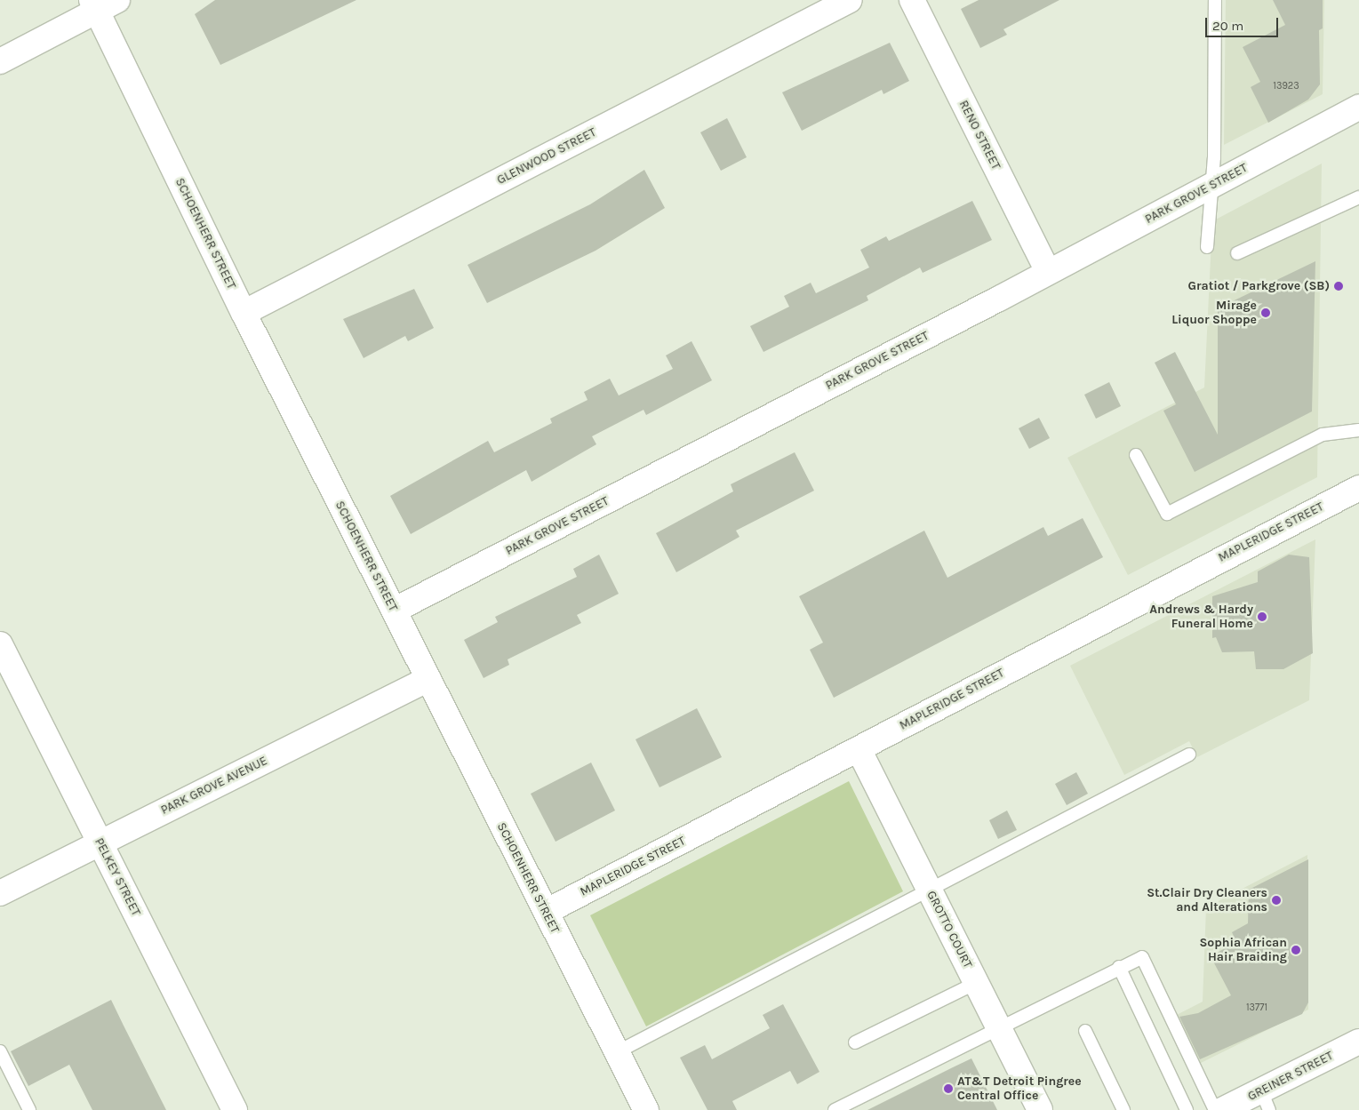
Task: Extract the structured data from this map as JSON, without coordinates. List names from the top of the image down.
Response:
{
  "streets": {
    "street": [
      "RENO STREET",
      "GLENWOOD STREET",
      "PARK GROVE STREET",
      "SCHOENHERR STREET",
      "MAPLERIDGE STREET",
      "PARK GROVE AVENUE",
      "PELKEY STREET",
      "GROTTO COURT",
      "GREINER STREET"
    ]
  },
  "crossings": [
    ["RENO STREET", "PARK GROVE STREET"],
    ["GLENWOOD STREET", "SCHOENHERR STREET"],
    ["PARK GROVE STREET", "SCHOENHERR STREET"],
    ["SCHOENHERR STREET", "MAPLERIDGE STREET"],
    ["SCHOENHERR STREET", "PARK GROVE AVENUE"],
    ["MAPLERIDGE STREET", "GROTTO COURT"],
    ["PARK GROVE AVENUE", "PELKEY STREET"]
  ],
  "places": [
    "Gratiot / Parkgrove (SB)",
    "Mirage Liquor Shoppe",
    "Andrews & Hardy Funeral Home",
    "St.Clair Dry Cleaners and Alterations",
    "Sophia African Hair Braiding",
    "AT&T Detroit Pingree Central Office"
  ],
  "house_numbers": ["13923", "13771"],
  "scale_bar": "20 m"
}
